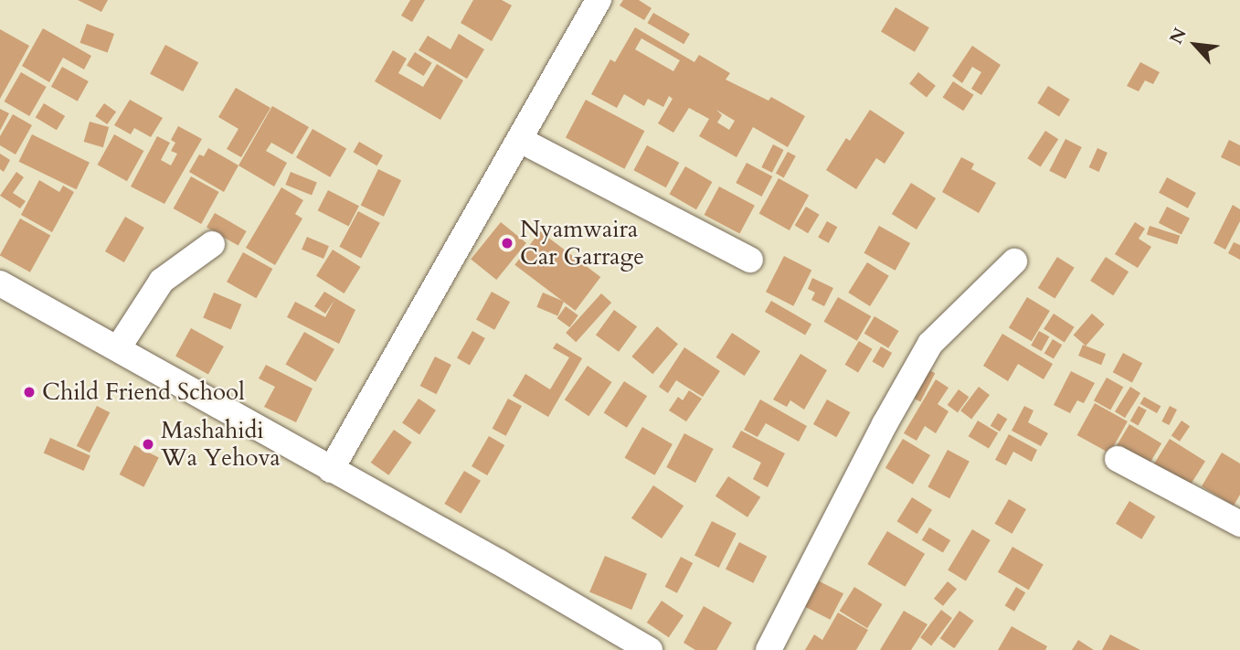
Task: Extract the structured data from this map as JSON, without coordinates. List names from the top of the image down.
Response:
{
  "places": ["Nyamwaira Car Garrage", "Child Friend School", "Mashahidi Wa Yehova"],
  "north": "top left"
}
